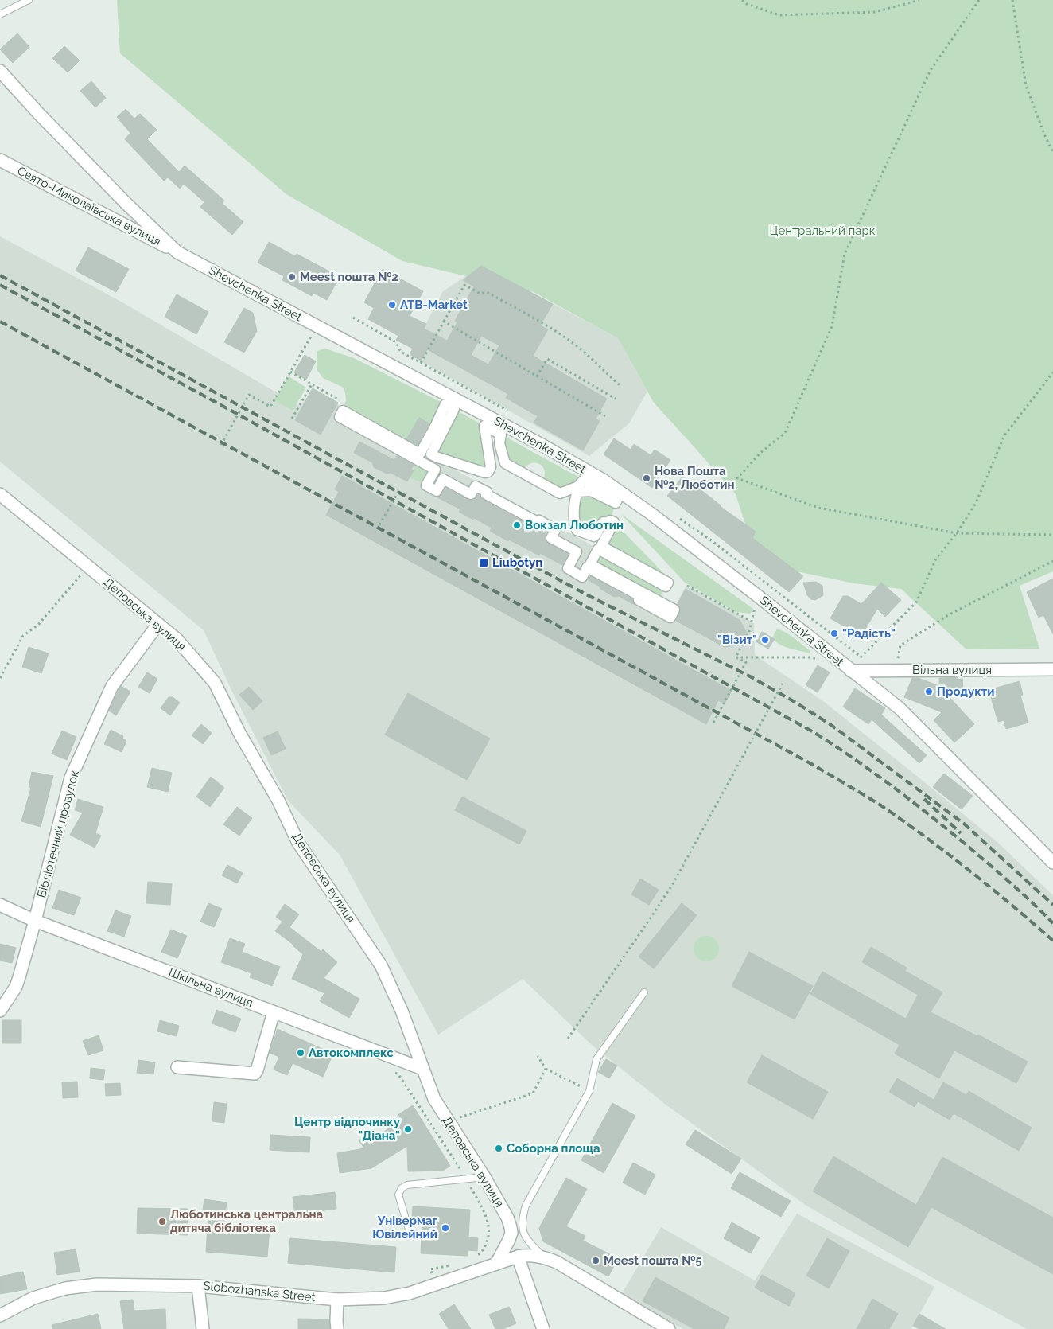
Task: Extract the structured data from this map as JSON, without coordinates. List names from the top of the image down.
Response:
{
  "streets": {
    "street": [
      "Свято-Миколаївська вулиця",
      "Shevchenka Street",
      "Деповська вулиця",
      "Вільна вулиця",
      "Бібліотечний провулок",
      "Шкільна вулиця",
      "Slobozhanska Street"
    ]
  },
  "crossings": [
    ["Свято-Миколаївська вулиця", "Shevchenka Street"],
    ["Shevchenka Street", "Вільна вулиця"],
    ["Деповська вулиця", "Бібліотечний провулок"],
    ["Деповська вулиця", "Шкільна вулиця"],
    ["Деповська вулиця", "Slobozhanska Street"],
    ["Бібліотечний провулок", "Шкільна вулиця"]
  ],
  "parks": ["Центральний парк"],
  "places": {
    "other": [
      "Meest пошта №2",
      "ATB-Market",
      "Нова Пошта №2, Люботин",
      "Вокзал Люботин",
      "\"Радість\"",
      "\"Візит\"",
      "Продукти",
      "Автокомплекс",
      "Центр відпочинку \"Діана\"",
      "Соборна площа",
      "Люботинська центральна дитяча бібліотека",
      "Універмаг Ювілейний",
      "Meest пошта №5"
    ],
    "transit": ["Liubotyn"]
  }
}
